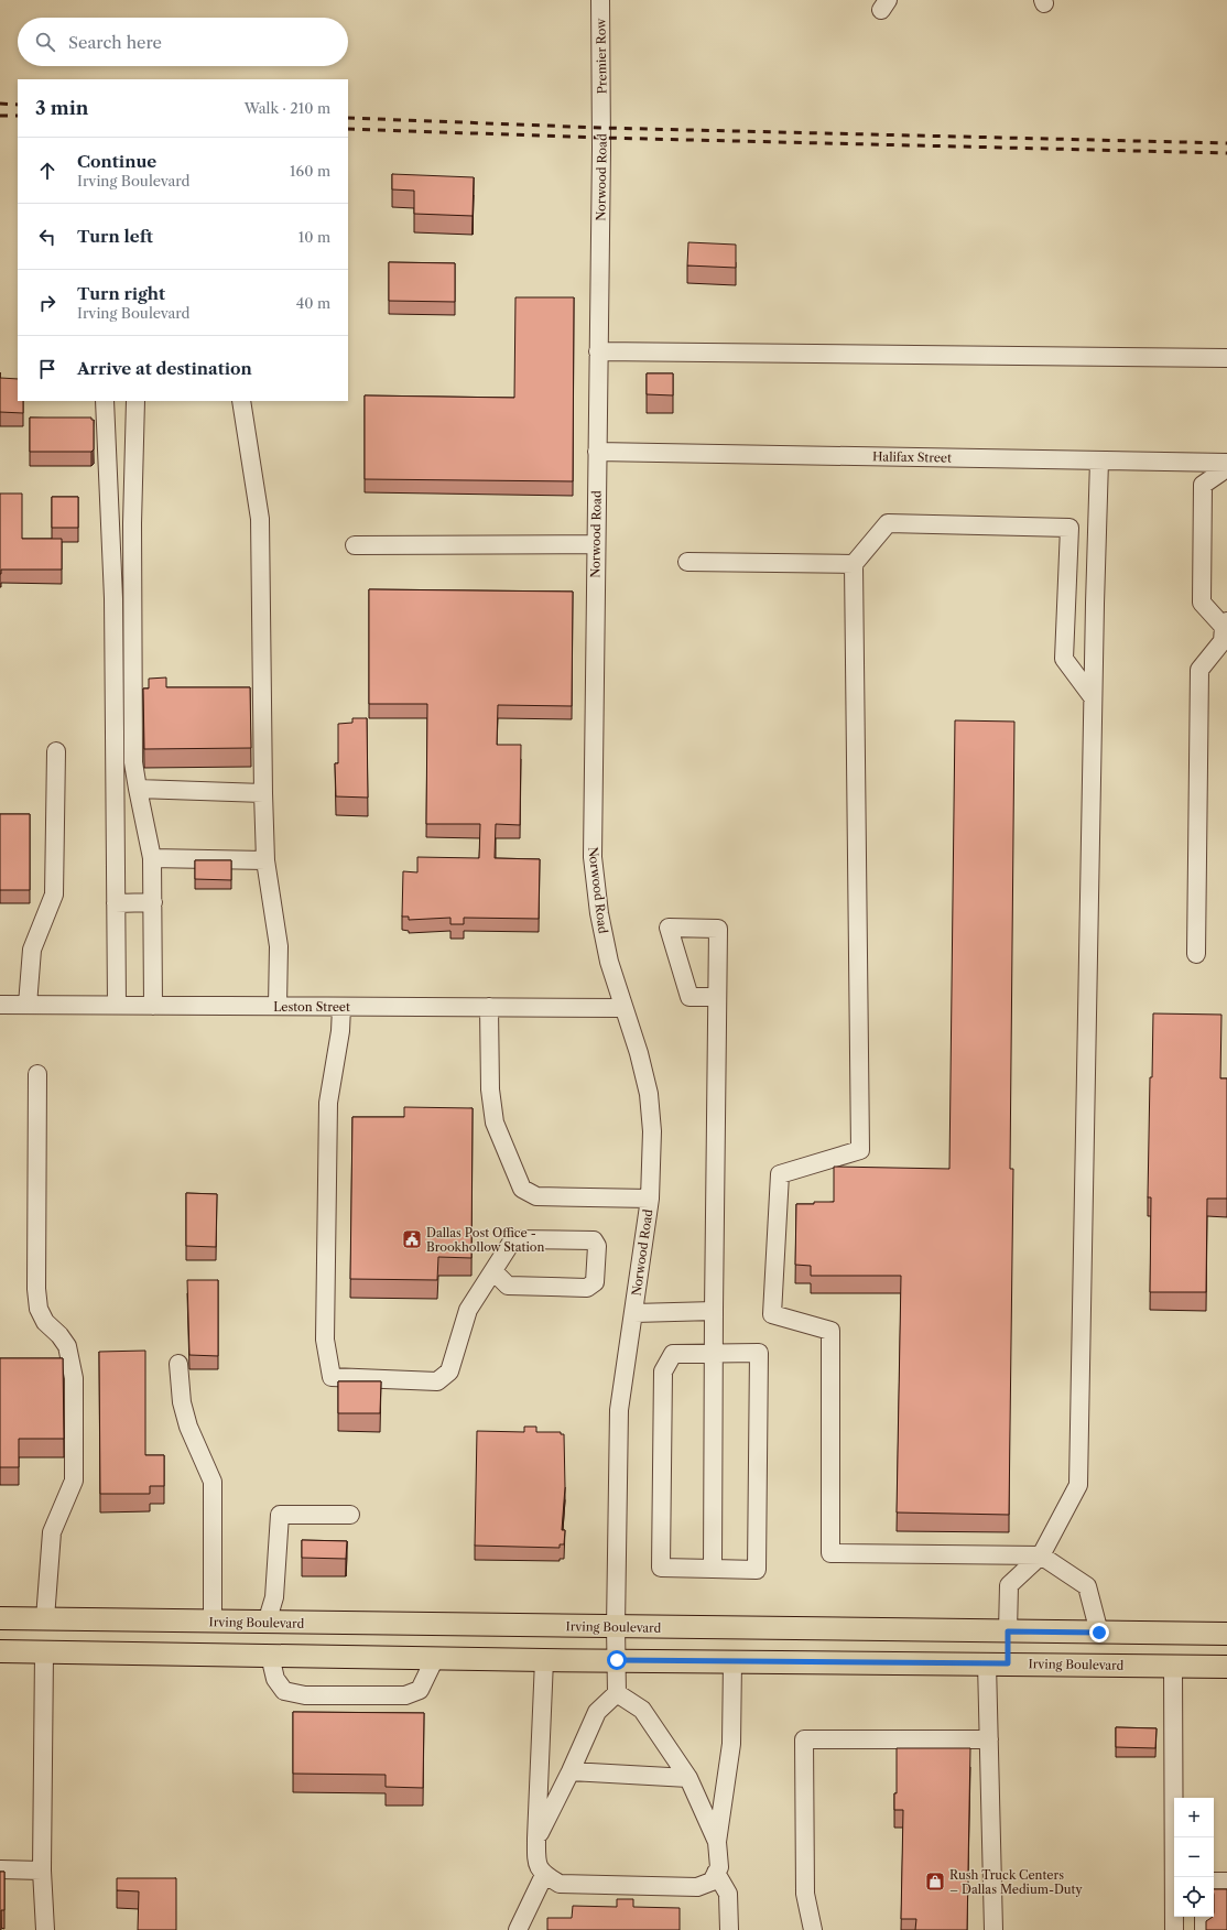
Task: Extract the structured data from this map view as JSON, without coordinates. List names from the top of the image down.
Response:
{
  "streets": {
    "main road": ["Irving Boulevard"],
    "street": [
      "Premier Row",
      "Norwood Road",
      "Halifax Street",
      "Leston Street"
    ]
  },
  "crossings": [
    ["Premier Row", "Norwood Road"],
    ["Norwood Road", "Halifax Street"],
    ["Norwood Road", "Leston Street"],
    ["Norwood Road", "Irving Boulevard"]
  ],
  "places": {
    "public building": ["Dallas Post Office - Brookhollow Station"],
    "shop": ["Rush Truck Centers – Dallas Medium-Duty"]
  },
  "page": {
    "search": "Search here",
    "heading": ["3 min", "Walk · 210 m"],
    "list": [
      ["Continue", "Irving Boulevard", "160 m"],
      ["Turn left", "10 m"],
      ["Turn right", "Irving Boulevard", "40 m"],
      "Arrive at destination"
    ],
    "map_buttons": ["+", "−"]
  }
}
